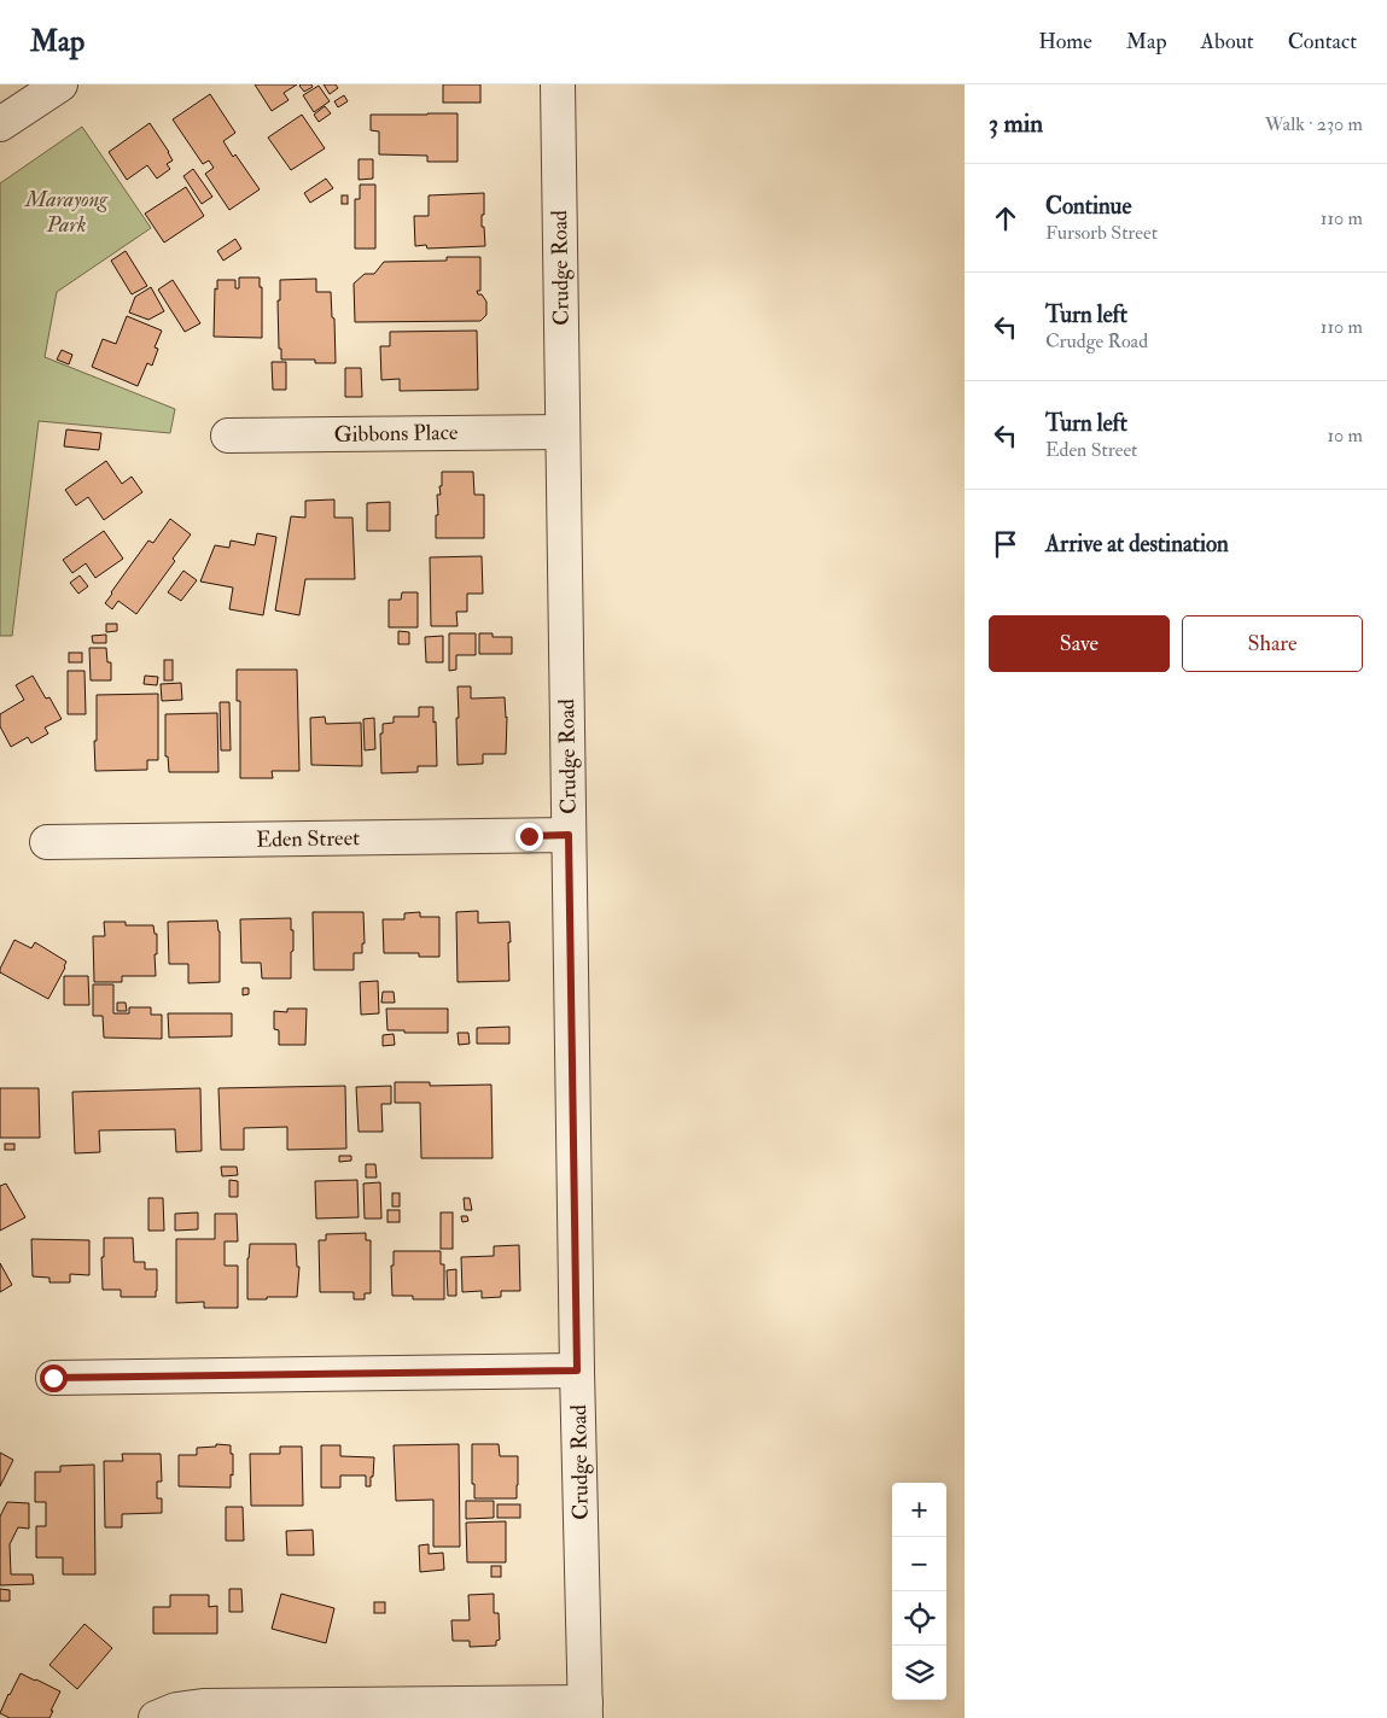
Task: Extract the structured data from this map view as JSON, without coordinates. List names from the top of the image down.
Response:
{
  "streets": {
    "street": ["Crudge Road", "Gibbons Place", "Eden Street"]
  },
  "crossings": [
    ["Crudge Road", "Gibbons Place"],
    ["Crudge Road", "Eden Street"]
  ],
  "parks": ["Marayong Park"],
  "page": {
    "header": "Map",
    "nav": [
      "Home",
      "Map",
      "About",
      "Contact"
    ],
    "heading": ["3 min", "Walk · 230 m"],
    "list": [
      ["Continue", "Fursorb Street", "110 m"],
      ["Turn left", "Crudge Road", "110 m"],
      ["Turn left", "Eden Street", "10 m"],
      "Arrive at destination"
    ],
    "buttons": ["Save", "Share"],
    "map_buttons": ["+", "−"]
  }
}
